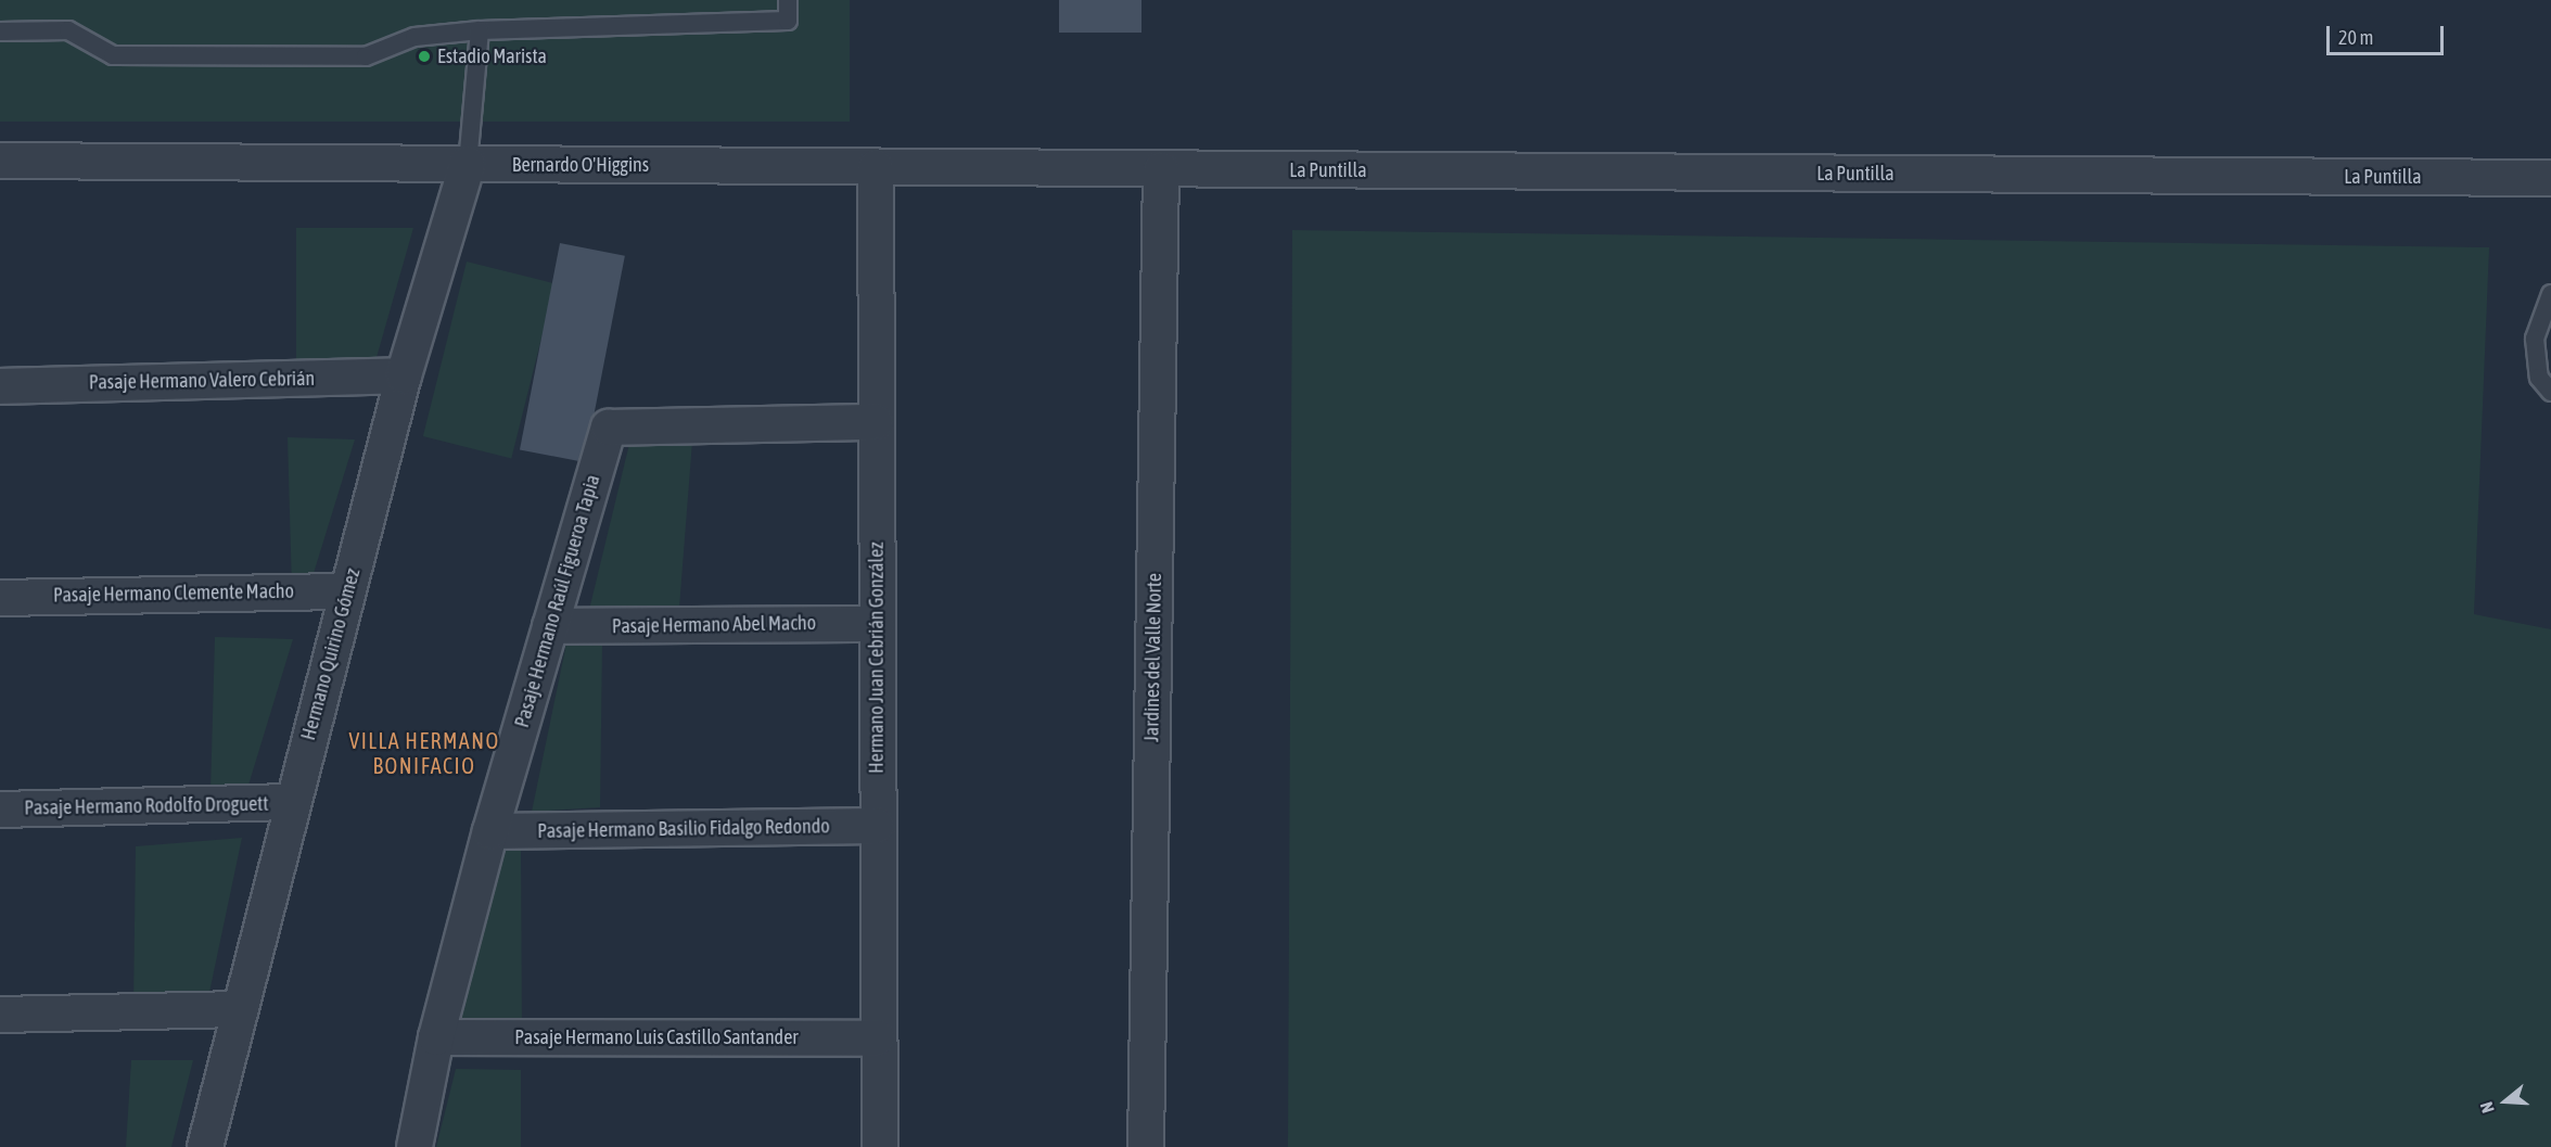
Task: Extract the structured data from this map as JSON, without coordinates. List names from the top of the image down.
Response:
{
  "streets": {
    "street": [
      "Bernardo O'Higgins",
      "La Puntilla",
      "Pasaje Hermano Valero Cebrián",
      "Pasaje Hermano Clemente Macho",
      "Pasaje Hermano Raúl Figueroa Tapia",
      "Pasaje Hermano Abel Macho",
      "Hermano Quirino Gómez",
      "Hermano Juan Cebrián González",
      "Jardines del Valle Norte",
      "Pasaje Hermano Rodolfo Droguett",
      "Pasaje Hermano Basilio Fidalgo Redondo",
      "Pasaje Hermano Luis Castillo Santander"
    ]
  },
  "crossings": [
    ["Bernardo O'Higgins", "La Puntilla"],
    ["Bernardo O'Higgins", "Hermano Quirino Gómez"],
    ["Bernardo O'Higgins", "Hermano Juan Cebrián González"],
    ["Bernardo O'Higgins", "Jardines del Valle Norte"],
    ["La Puntilla", "Jardines del Valle Norte"],
    ["Pasaje Hermano Valero Cebrián", "Hermano Quirino Gómez"],
    ["Pasaje Hermano Clemente Macho", "Hermano Quirino Gómez"],
    ["Pasaje Hermano Raúl Figueroa Tapia", "Pasaje Hermano Abel Macho"],
    ["Pasaje Hermano Raúl Figueroa Tapia", "Hermano Juan Cebrián González"],
    ["Pasaje Hermano Raúl Figueroa Tapia", "Pasaje Hermano Basilio Fidalgo Redondo"],
    ["Pasaje Hermano Raúl Figueroa Tapia", "Pasaje Hermano Luis Castillo Santander"],
    ["Pasaje Hermano Abel Macho", "Hermano Juan Cebrián González"],
    ["Hermano Quirino Gómez", "Pasaje Hermano Rodolfo Droguett"],
    ["Hermano Juan Cebrián González", "Pasaje Hermano Basilio Fidalgo Redondo"],
    ["Hermano Juan Cebrián González", "Pasaje Hermano Luis Castillo Santander"]
  ],
  "districts": ["VILLA HERMANO BONIFACIO"],
  "places": ["Estadio Marista"],
  "scale_bar": "20 m",
  "north": "left"
}
